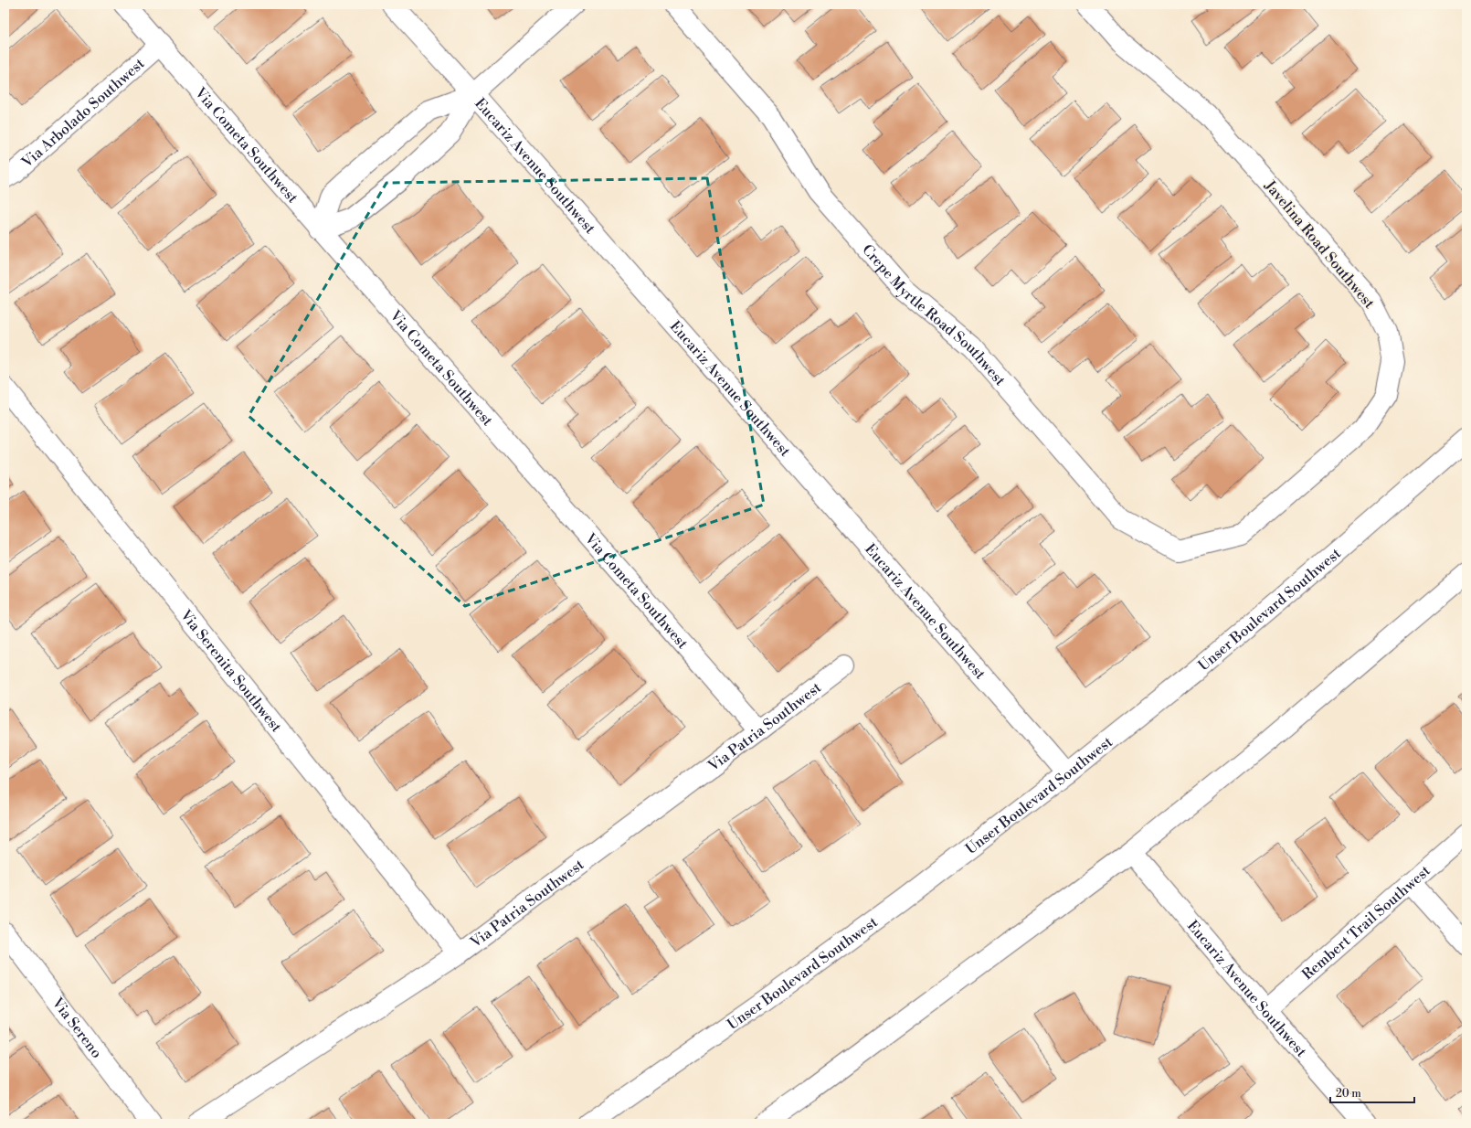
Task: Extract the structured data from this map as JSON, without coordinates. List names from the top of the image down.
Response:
{
  "streets": {
    "street": [
      "Via Arbolado Southwest",
      "Via Cometa Southwest",
      "Eucariz Avenue Southwest",
      "Javelina Road Southwest",
      "Crepe Myrtle Road Southwest",
      "Unser Boulevard Southwest",
      "Via Serenita Southwest",
      "Via Patria Southwest",
      "Rembert Trail Southwest",
      "Via Sereno"
    ]
  },
  "crossings": [
    ["Via Arbolado Southwest", "Via Cometa Southwest"],
    ["Via Cometa Southwest", "Via Patria Southwest"],
    ["Eucariz Avenue Southwest", "Unser Boulevard Southwest"],
    ["Eucariz Avenue Southwest", "Rembert Trail Southwest"],
    ["Javelina Road Southwest", "Crepe Myrtle Road Southwest"],
    ["Via Serenita Southwest", "Via Patria Southwest"]
  ],
  "scale_bar": "20 m"
}
